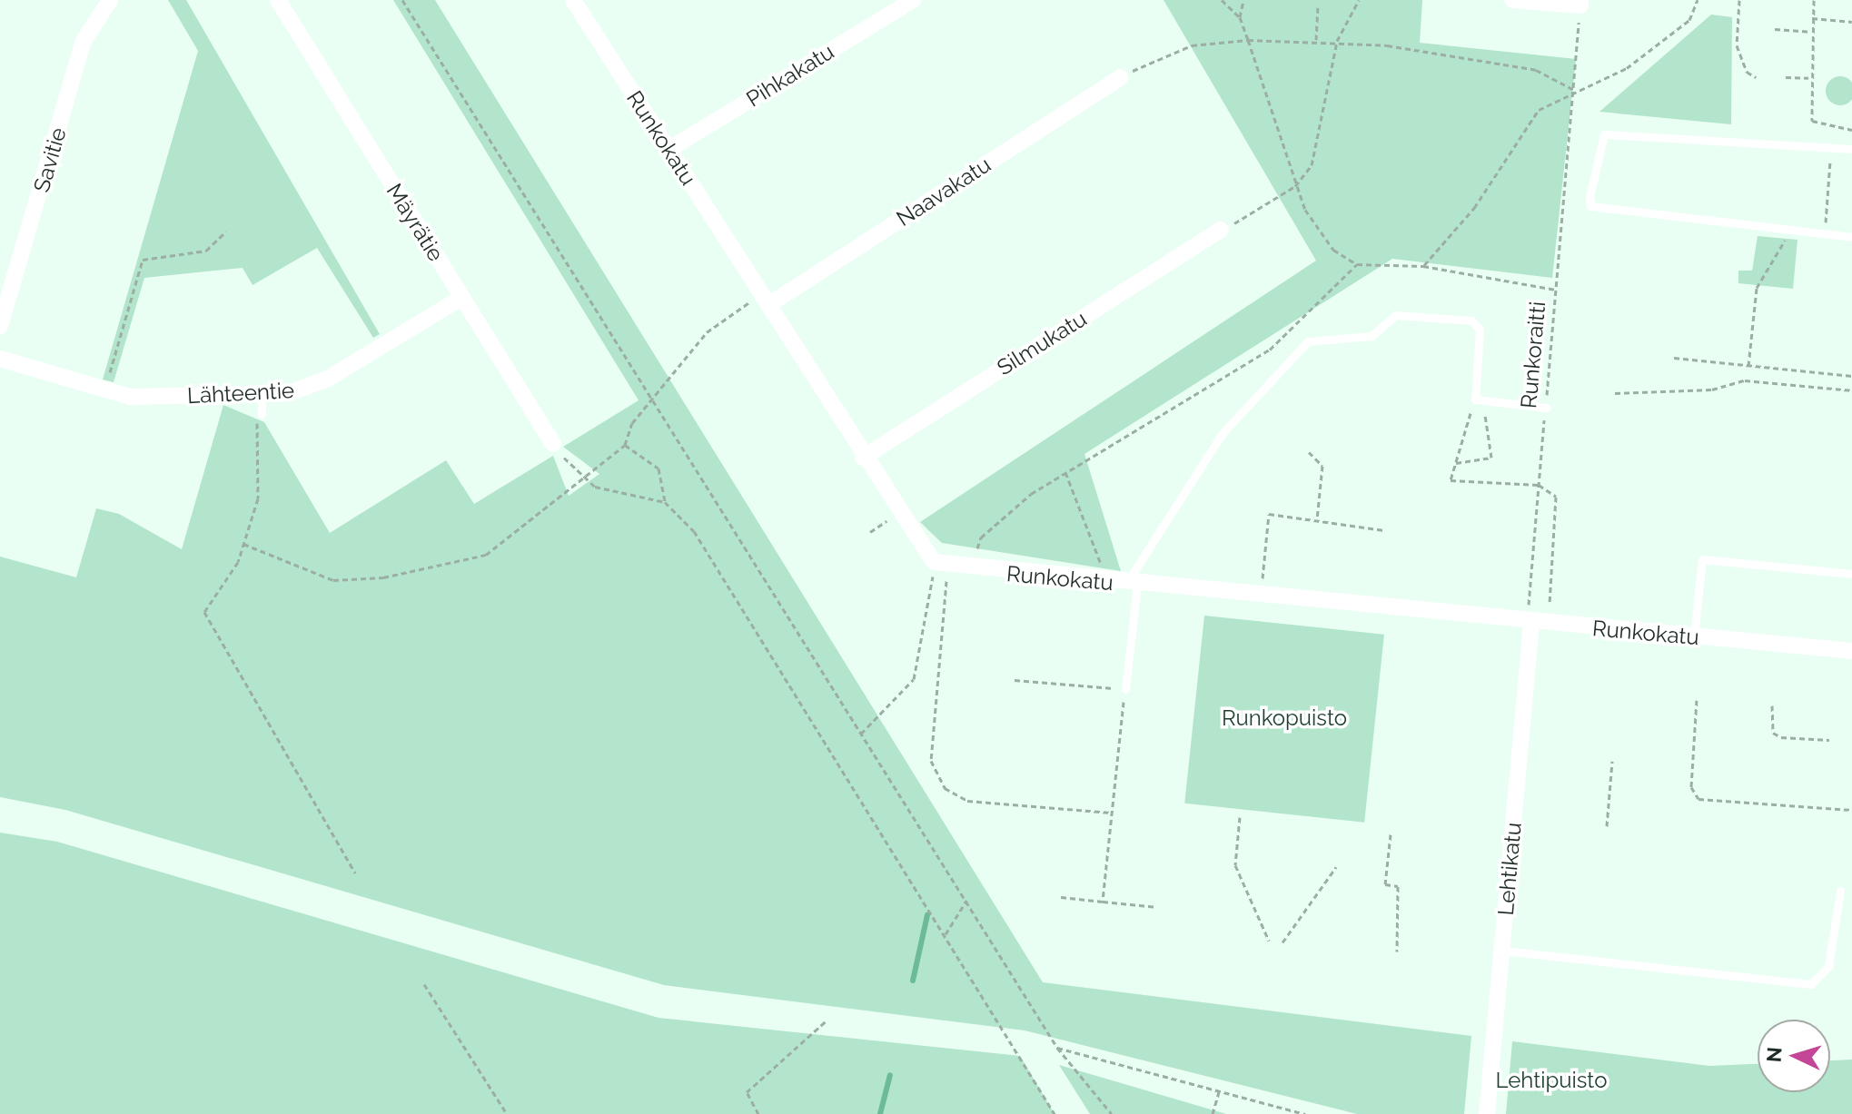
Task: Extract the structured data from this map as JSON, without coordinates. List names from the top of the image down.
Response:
{
  "streets": {
    "street": [
      "Pihkakatu",
      "Runkokatu",
      "Savitie",
      "Naavakatu",
      "Mäyrätie",
      "Silmukatu",
      "Lähteentie",
      "Lehtikatu"
    ],
    "path": ["Runkoraitti"]
  },
  "crossings": [
    ["Pihkakatu", "Runkokatu"],
    ["Runkokatu", "Naavakatu"],
    ["Runkokatu", "Silmukatu"],
    ["Runkokatu", "Runkoraitti"],
    ["Runkokatu", "Lehtikatu"],
    ["Mäyrätie", "Lähteentie"],
    ["Runkoraitti", "Lehtikatu"]
  ],
  "parks": ["Runkopuisto", "Lehtipuisto"],
  "north": "left"
}
